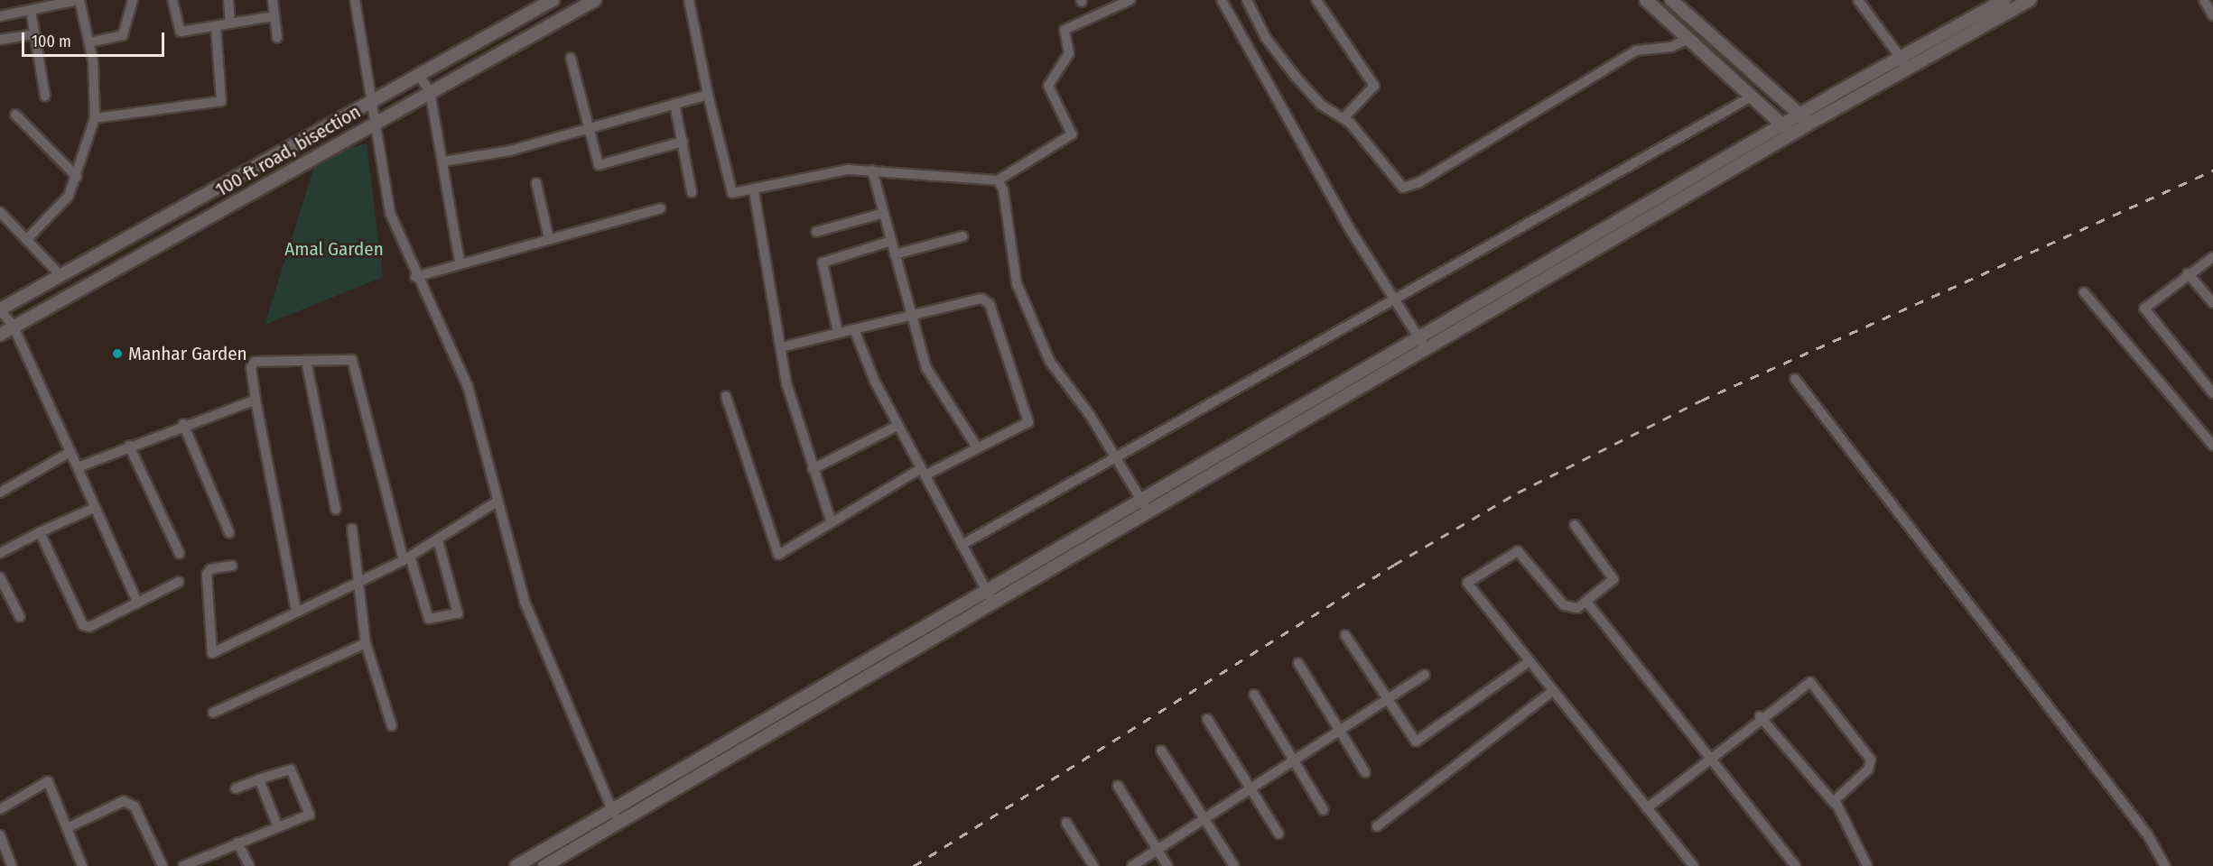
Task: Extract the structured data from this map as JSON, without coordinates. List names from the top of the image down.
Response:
{
  "streets": {
    "street": ["100 ft road, bisection"]
  },
  "parks": ["Amal Garden"],
  "places": ["Manhar Garden"],
  "scale_bar": "100 m"
}
